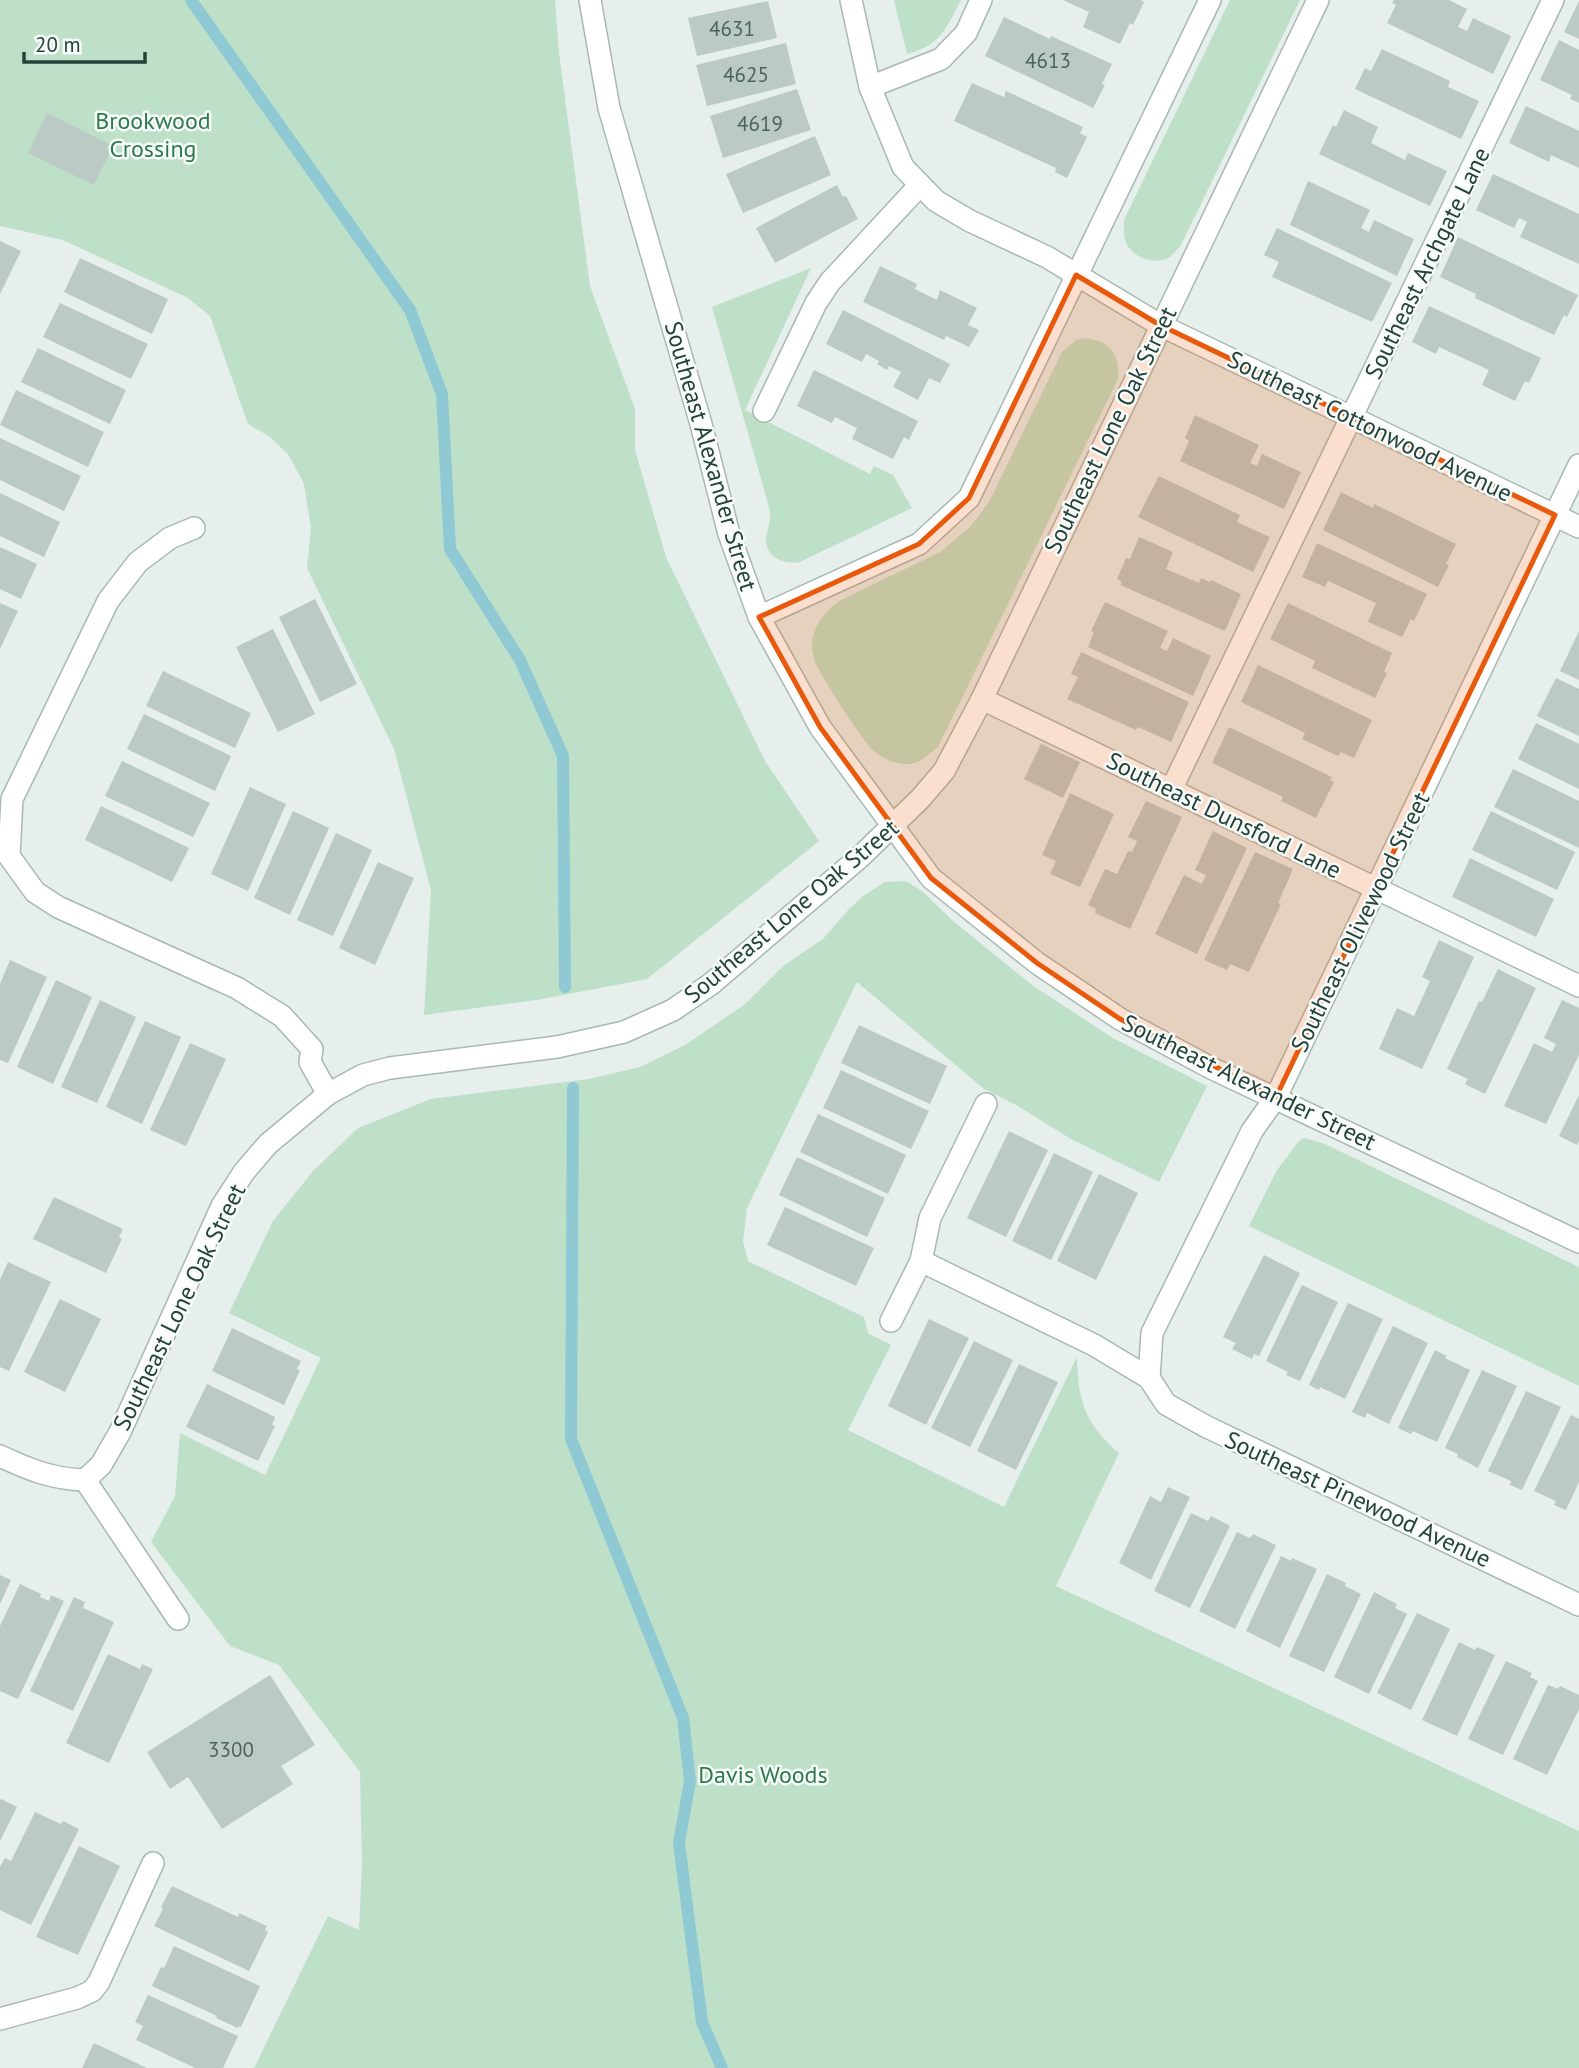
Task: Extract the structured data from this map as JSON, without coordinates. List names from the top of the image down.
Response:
{
  "streets": {
    "street": [
      "Southeast Archgate Lane",
      "Southeast Cottonwood Avenue",
      "Southeast Lone Oak Street",
      "Southeast Alexander Street",
      "Southeast Dunsford Lane",
      "Southeast Olivewood Street",
      "Southeast Pinewood Avenue"
    ]
  },
  "crossings": [
    ["Southeast Archgate Lane", "Southeast Cottonwood Avenue"],
    ["Southeast Archgate Lane", "Southeast Dunsford Lane"],
    ["Southeast Cottonwood Avenue", "Southeast Lone Oak Street"],
    ["Southeast Cottonwood Avenue", "Southeast Olivewood Street"],
    ["Southeast Lone Oak Street", "Southeast Alexander Street"],
    ["Southeast Lone Oak Street", "Southeast Dunsford Lane"],
    ["Southeast Alexander Street", "Southeast Olivewood Street"],
    ["Southeast Dunsford Lane", "Southeast Olivewood Street"],
    ["Southeast Olivewood Street", "Southeast Pinewood Avenue"]
  ],
  "parks": ["Brookwood Crossing", "Davis Woods"],
  "house_numbers": [
    "4631",
    "4613",
    "4625",
    "4619",
    "3300"
  ],
  "scale_bar": "20 m"
}
